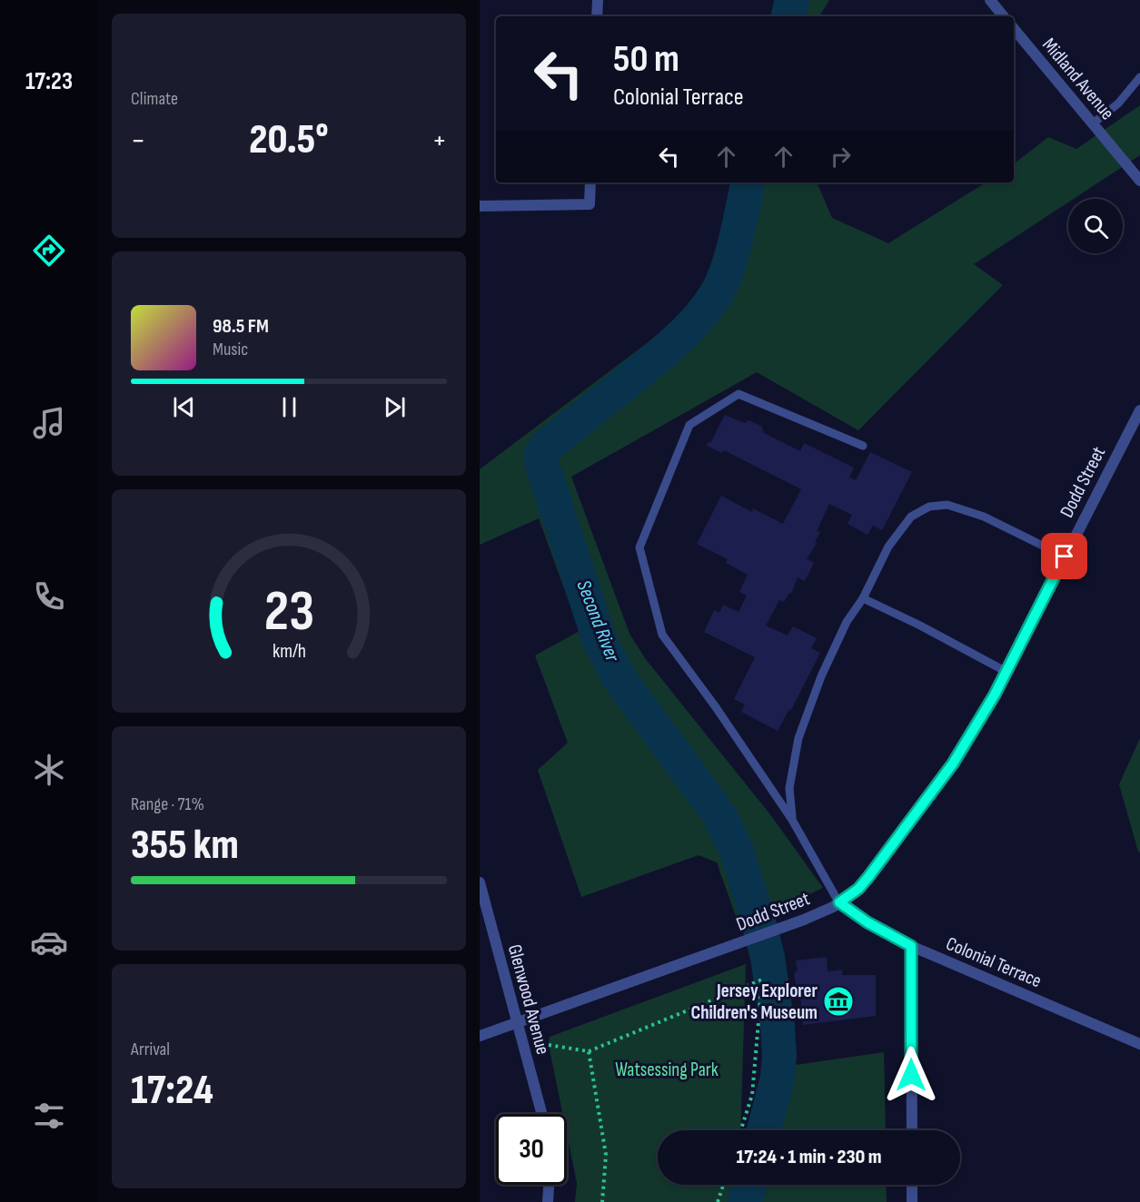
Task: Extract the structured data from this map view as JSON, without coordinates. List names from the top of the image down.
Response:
{
  "streets": {
    "street": [
      "Midland Avenue",
      "Dodd Street",
      "Colonial Terrace",
      "Glenwood Avenue"
    ]
  },
  "crossings": [
    ["Dodd Street", "Colonial Terrace"],
    ["Dodd Street", "Glenwood Avenue"]
  ],
  "water": ["Second River"],
  "parks": ["Watsessing Park"],
  "places": {
    "museum": ["Jersey Explorer Children's Museum"]
  },
  "page": {
    "tabs": "17:23",
    "tile": [
      "Climate",
      ["Range · 71%", "355 km"],
      ["Arrival", "17:24"]
    ],
    "turn": ["50 m", "Colonial Terrace"],
    "heat": ["−", "20.5°", "+"],
    "song": ["98.5 FM", "Music"],
    "limit": "30",
    "trip": "17:24 · 1 min · 230 m",
    "gauge": ["23", "km/h"]
  }
}
